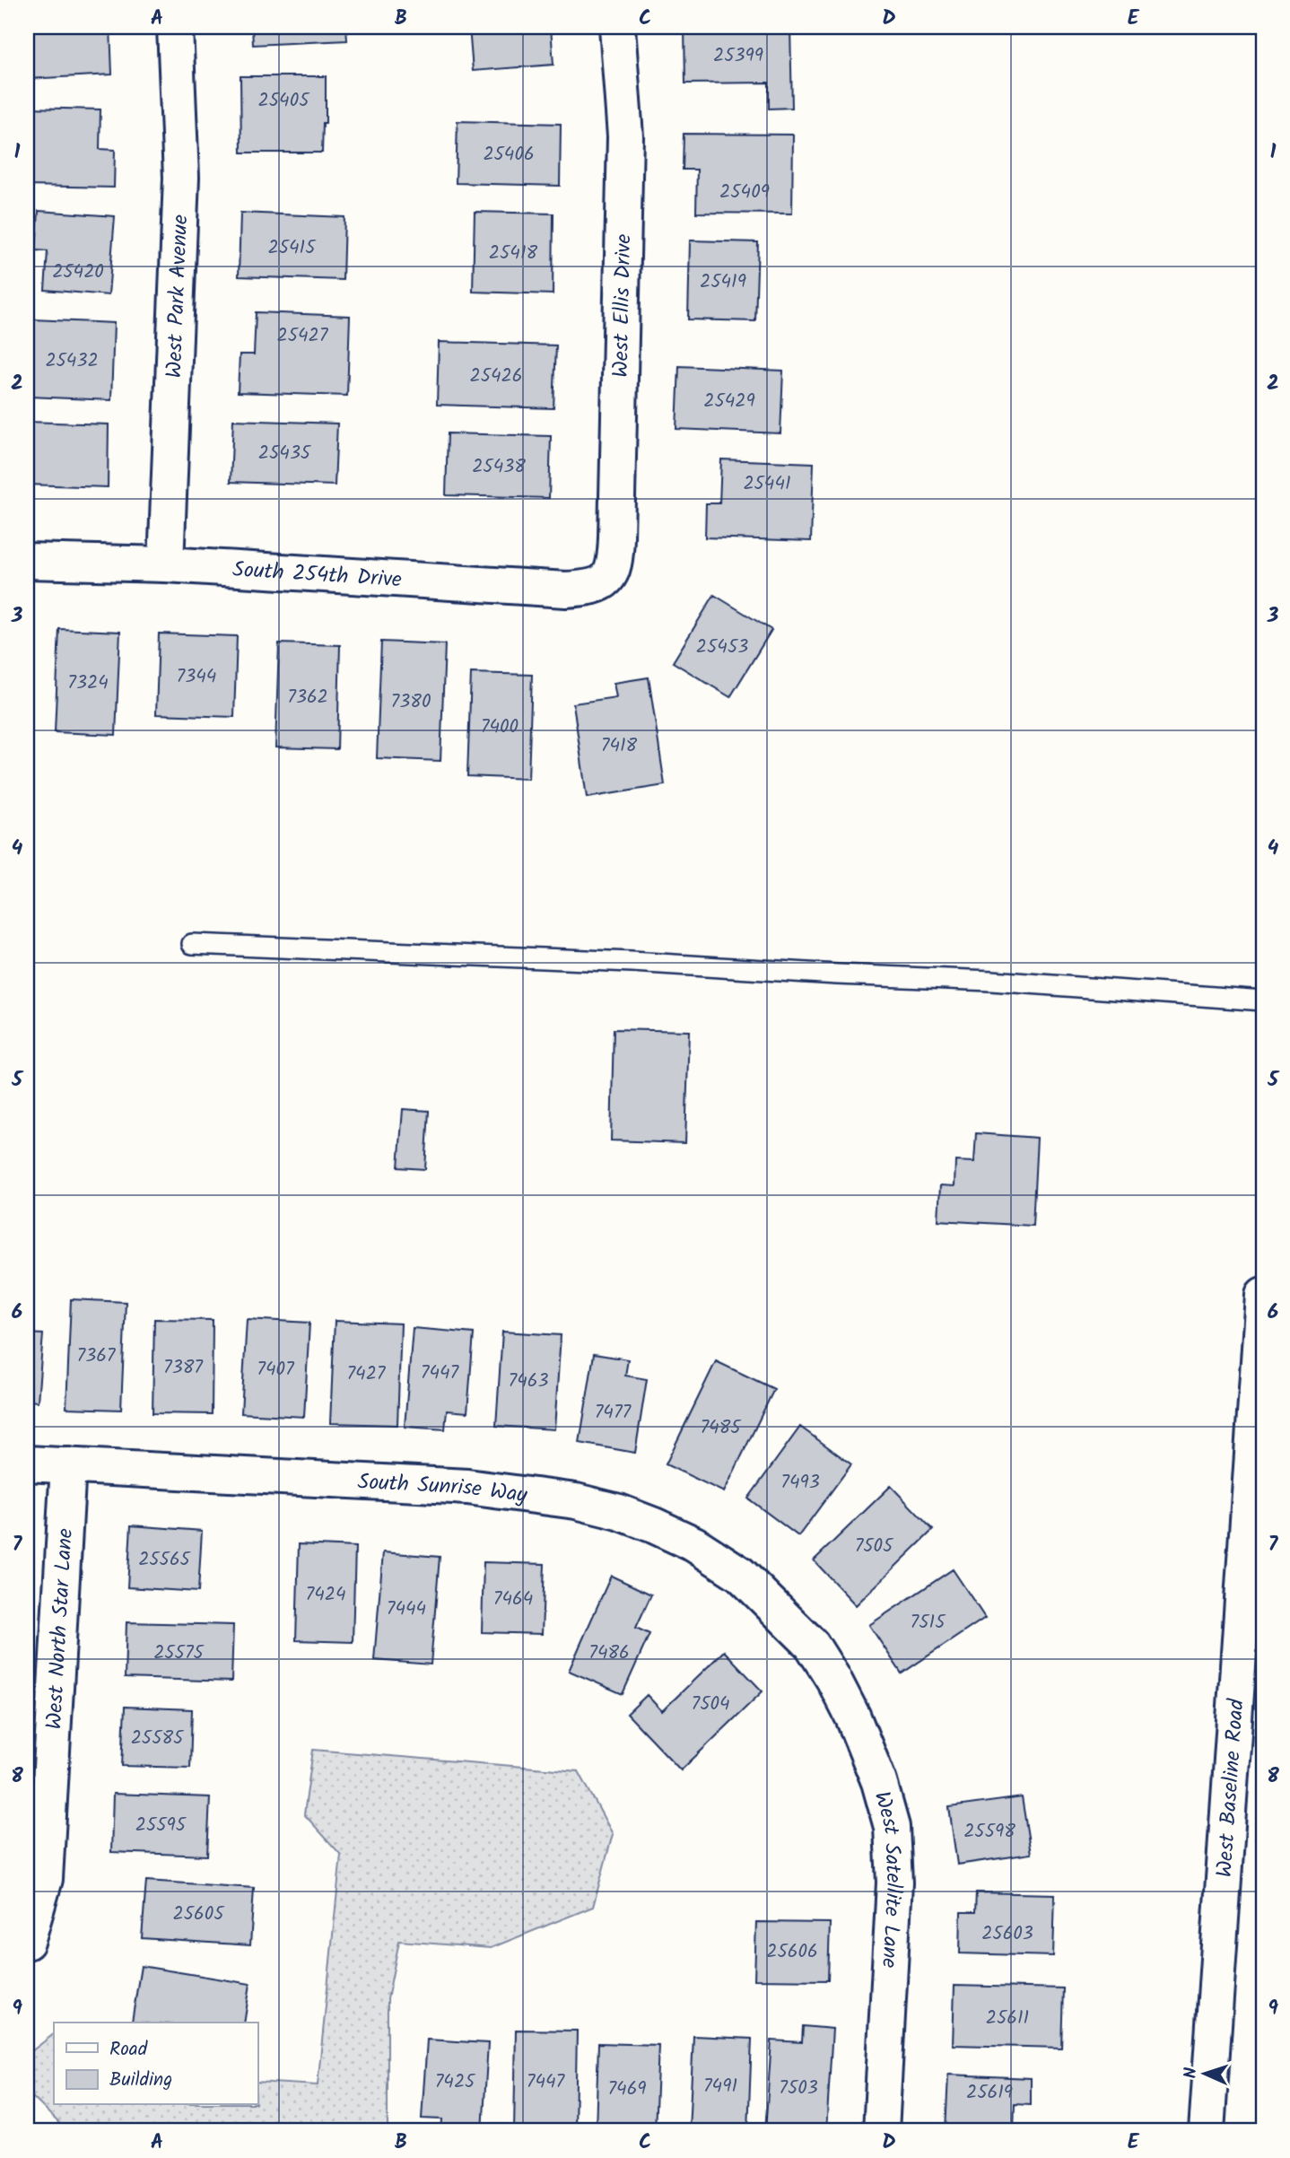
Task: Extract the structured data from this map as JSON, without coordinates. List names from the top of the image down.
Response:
{
  "streets": {
    "street": [
      "West Park Avenue",
      "West Ellis Drive",
      "South 254th Drive",
      "South Sunrise Way",
      "West North Star Lane",
      "West Baseline Road",
      "West Satellite Lane"
    ]
  },
  "crossings": [
    ["West Park Avenue", "South 254th Drive"],
    ["West Ellis Drive", "South 254th Drive"],
    ["South Sunrise Way", "West North Star Lane"],
    ["South Sunrise Way", "West Satellite Lane"]
  ],
  "house_numbers": [
    "25399",
    "25405",
    "25406",
    "25409",
    "25415",
    "25418",
    "25420",
    "25419",
    "25427",
    "25432",
    "25426",
    "25429",
    "25435",
    "25438",
    "25441",
    "25453",
    "7344",
    "7324",
    "7362",
    "7380",
    "7400",
    "7418",
    "7367",
    "7387",
    "7407",
    "7447",
    "7427",
    "7463",
    "7477",
    "7485",
    "7493",
    "7505",
    "25565",
    "7424",
    "7464",
    "7444",
    "7515",
    "25575",
    "7486",
    "7504",
    "25585",
    "25595",
    "25598",
    "25605",
    "25603",
    "25606",
    "25611",
    "7425",
    "7447",
    "7491",
    "7503",
    "7469",
    "25619"
  ],
  "legend": ["Road", "Building"],
  "north": "left",
  "grid": {
    "columns": [
      "A",
      "B",
      "C",
      "D",
      "E"
    ],
    "rows": [
      "1",
      "2",
      "3",
      "4",
      "5",
      "6",
      "7",
      "8",
      "9"
    ]
  }
}
